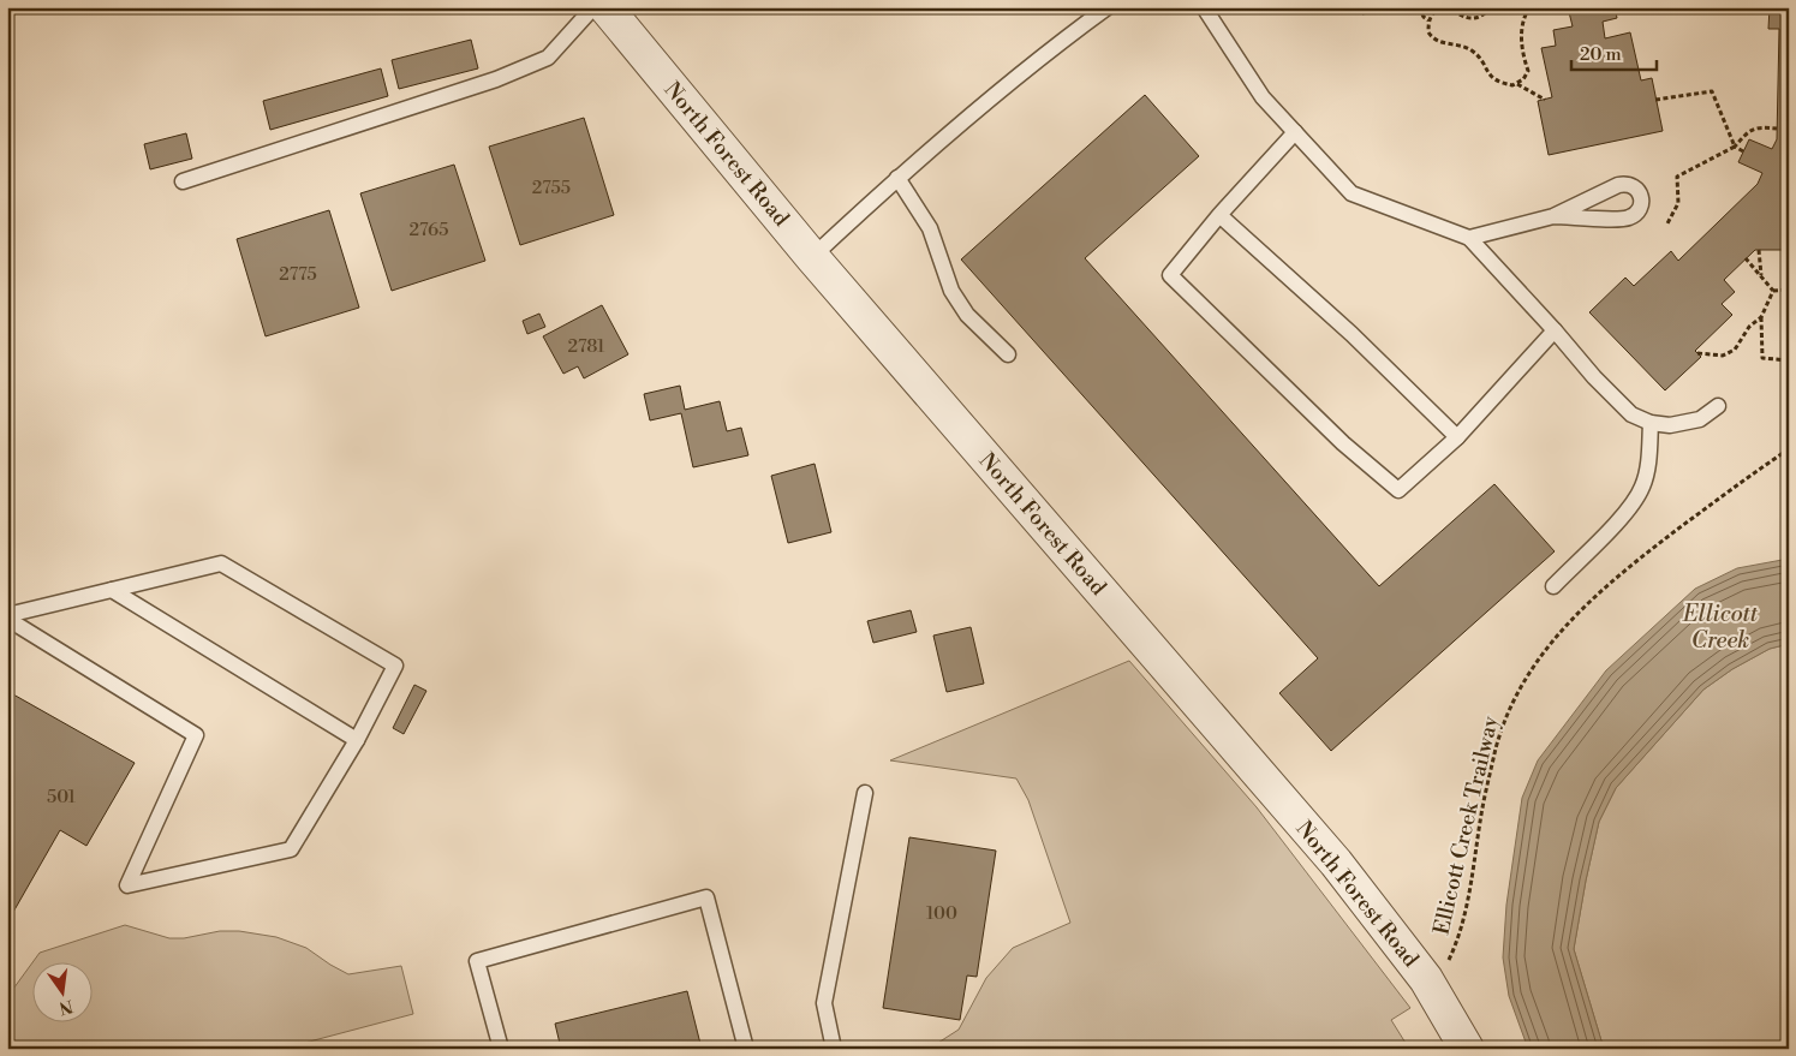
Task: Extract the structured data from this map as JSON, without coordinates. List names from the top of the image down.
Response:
{
  "streets": {
    "street": ["North Forest Road"],
    "path": ["Ellicott Creek Trailway"]
  },
  "water": ["Ellicott Creek"],
  "house_numbers": [
    "2755",
    "2765",
    "2775",
    "2781",
    "501",
    "100"
  ],
  "scale_bar": "20 m",
  "north": "bottom"
}
